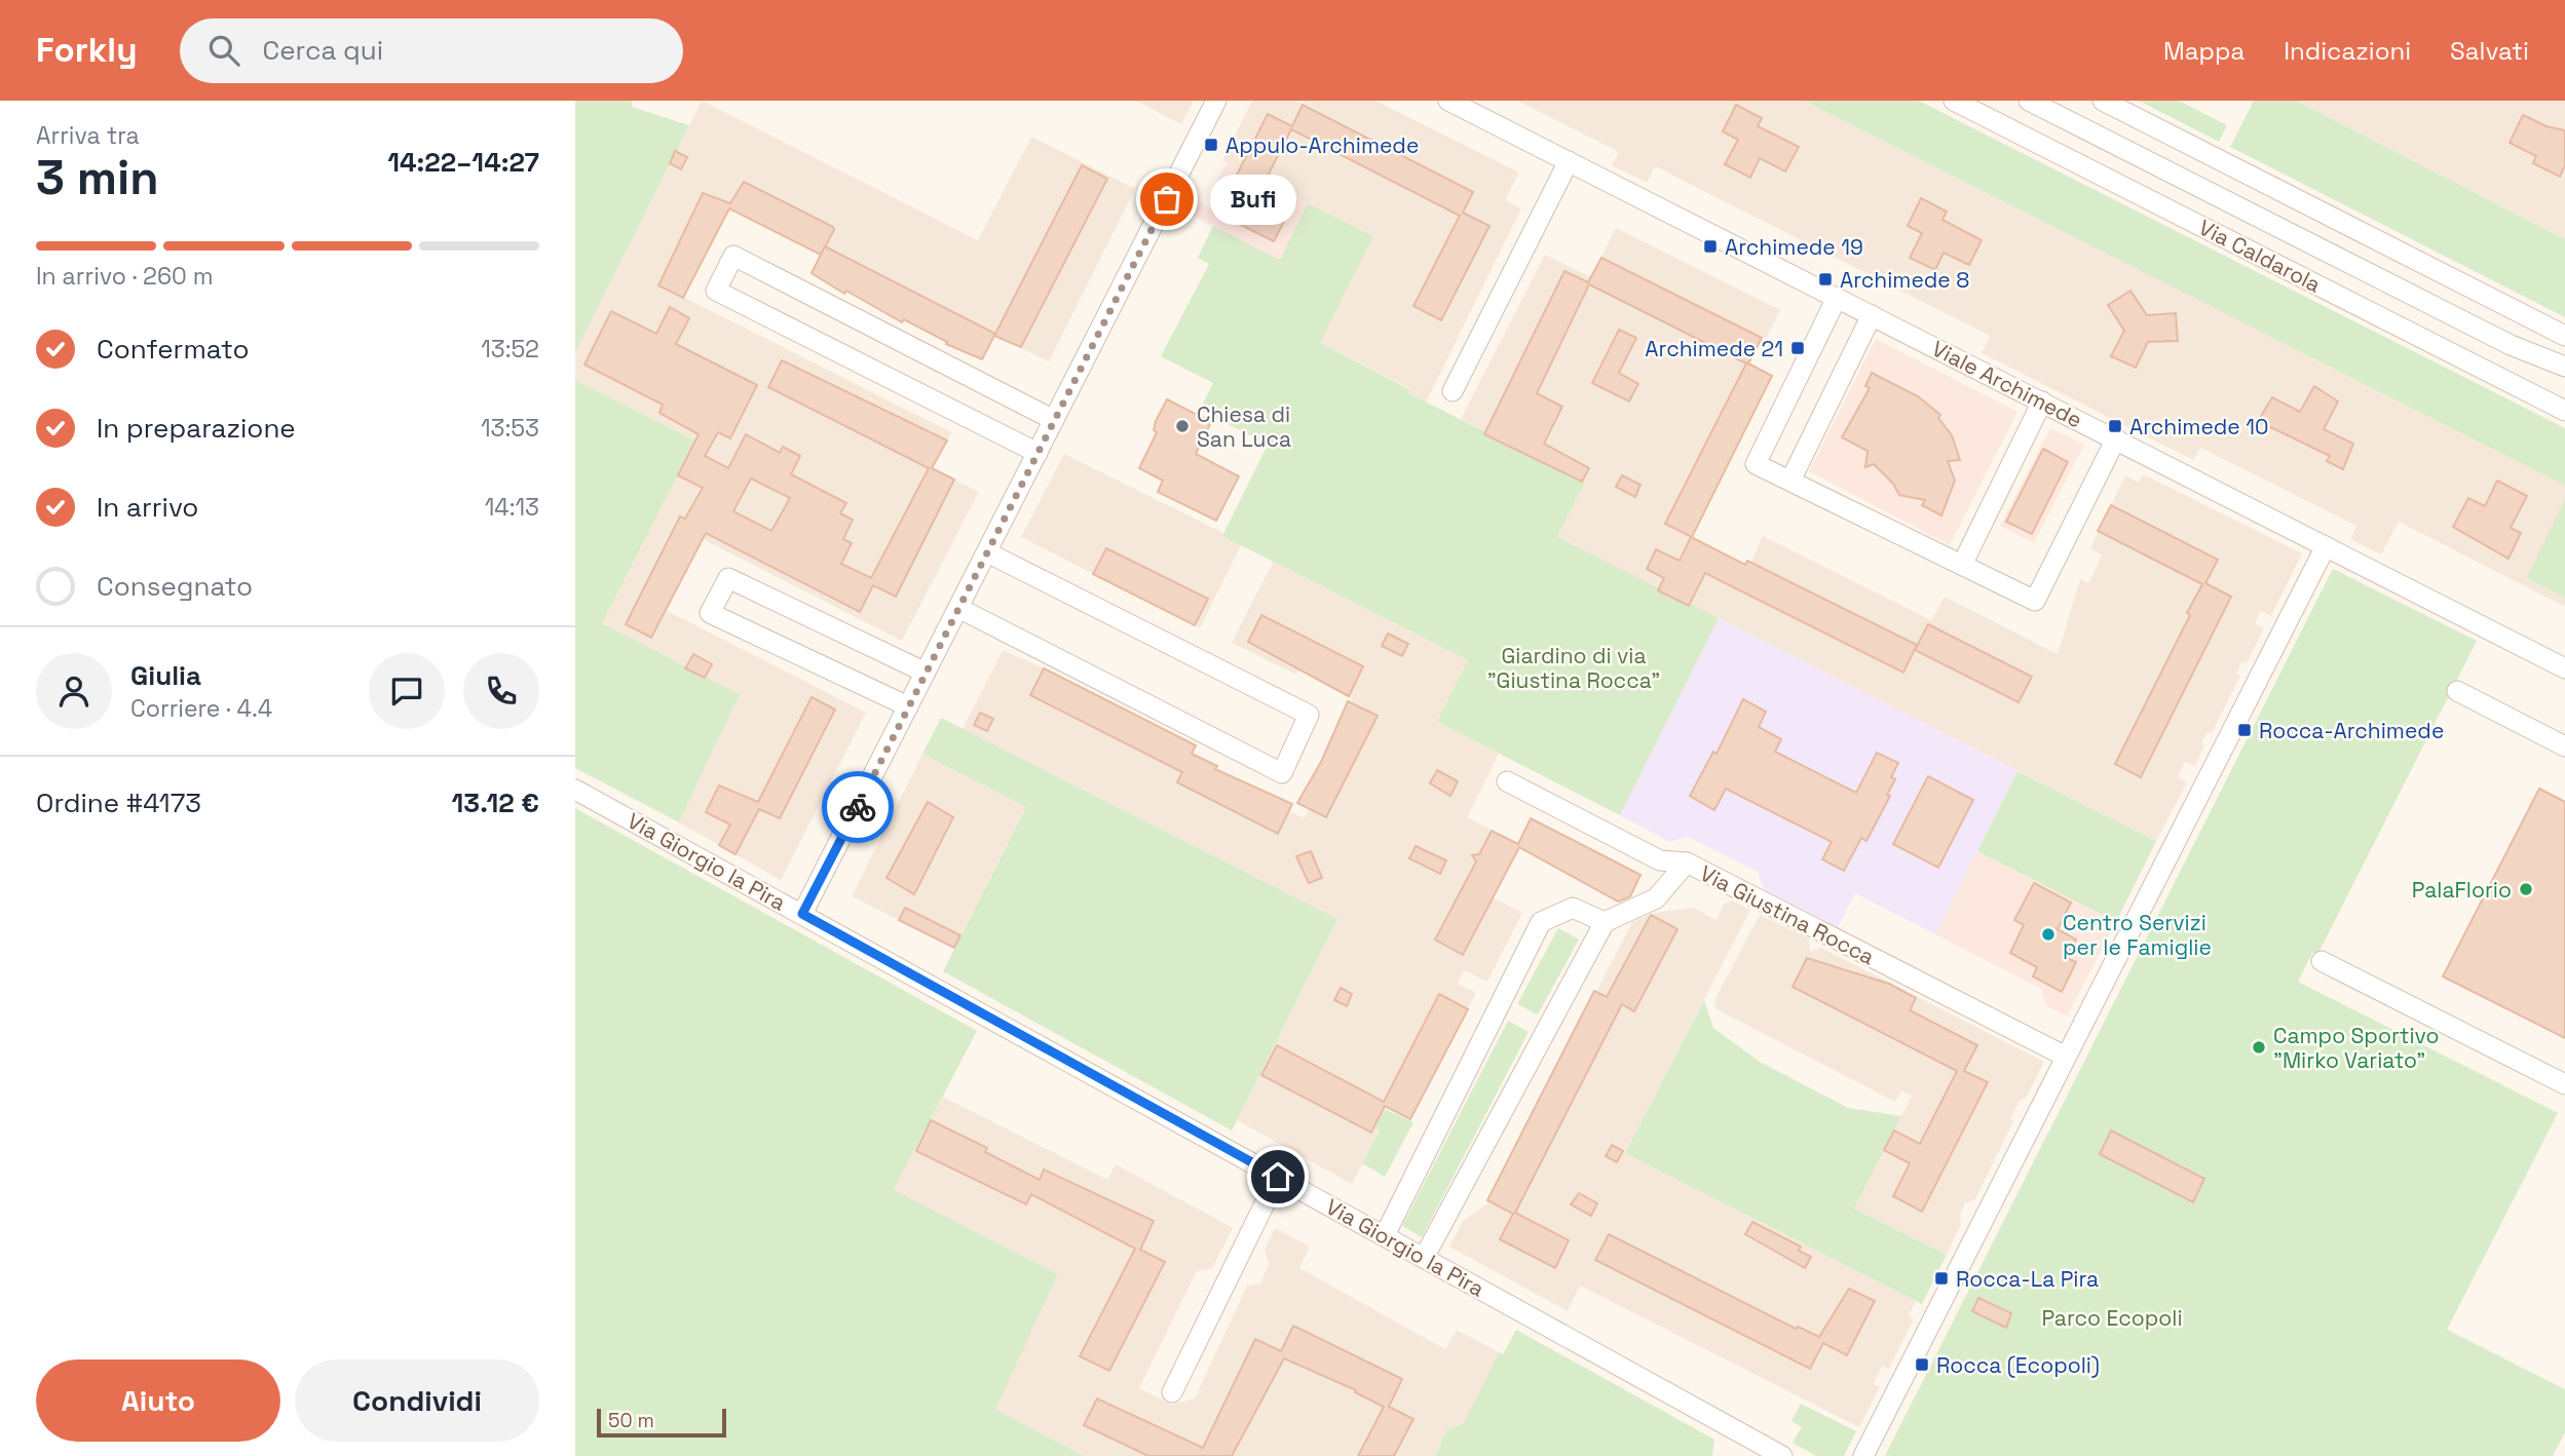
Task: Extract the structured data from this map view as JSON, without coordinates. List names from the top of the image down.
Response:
{
  "streets": {
    "street": [
      "Via Caldarola",
      "Viale Archimede",
      "Via Giorgio la Pira",
      "Via Giustina Rocca"
    ]
  },
  "parks": ["Giardino di via \"Giustina Rocca\"", "Parco Ecopoli"],
  "places": {
    "transit": [
      "Appulo-Archimede",
      "Archimede 19",
      "Archimede 8",
      "Archimede 21",
      "Archimede 10",
      "Rocca-Archimede",
      "Rocca-La Pira",
      "Rocca (Ecopoli)"
    ],
    "other": [
      "Bufi",
      "Chiesa di San Luca",
      "PalaFlorio",
      "Centro Servizi per le Famiglie",
      "Campo Sportivo \"Mirko Variato\""
    ]
  },
  "scale_bar": "50 m",
  "page": {
    "header": "Forkly",
    "search": "Cerca qui",
    "nav": ["Mappa", "Indicazioni", "Salvati"],
    "heading": ["3 min", "Arriva tra", "14:22–14:27"],
    "panel": [
      "Giulia",
      "Corriere · 4.4",
      "Ordine #4173",
      "13.12 €"
    ],
    "bubble": "Bufi",
    "bar": "In arrivo · 260 m",
    "list": [
      ["Confermato", "13:52"],
      ["In preparazione", "13:53"],
      ["In arrivo", "14:13"],
      "Consegnato"
    ],
    "buttons": ["Aiuto", "Condividi"],
    "scale": "50 m"
  }
}
